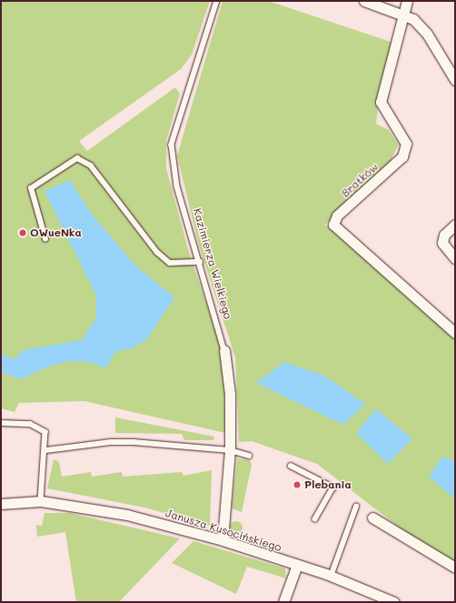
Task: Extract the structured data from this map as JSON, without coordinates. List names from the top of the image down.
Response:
{
  "streets": {
    "street": ["Bratków", "Kazimierza Wielkiego", "Janusza Kusocińskiego"]
  },
  "crossings": [
    ["Kazimierza Wielkiego", "Janusza Kusocińskiego"]
  ],
  "places": ["OWueNka", "Plebania"]
}
